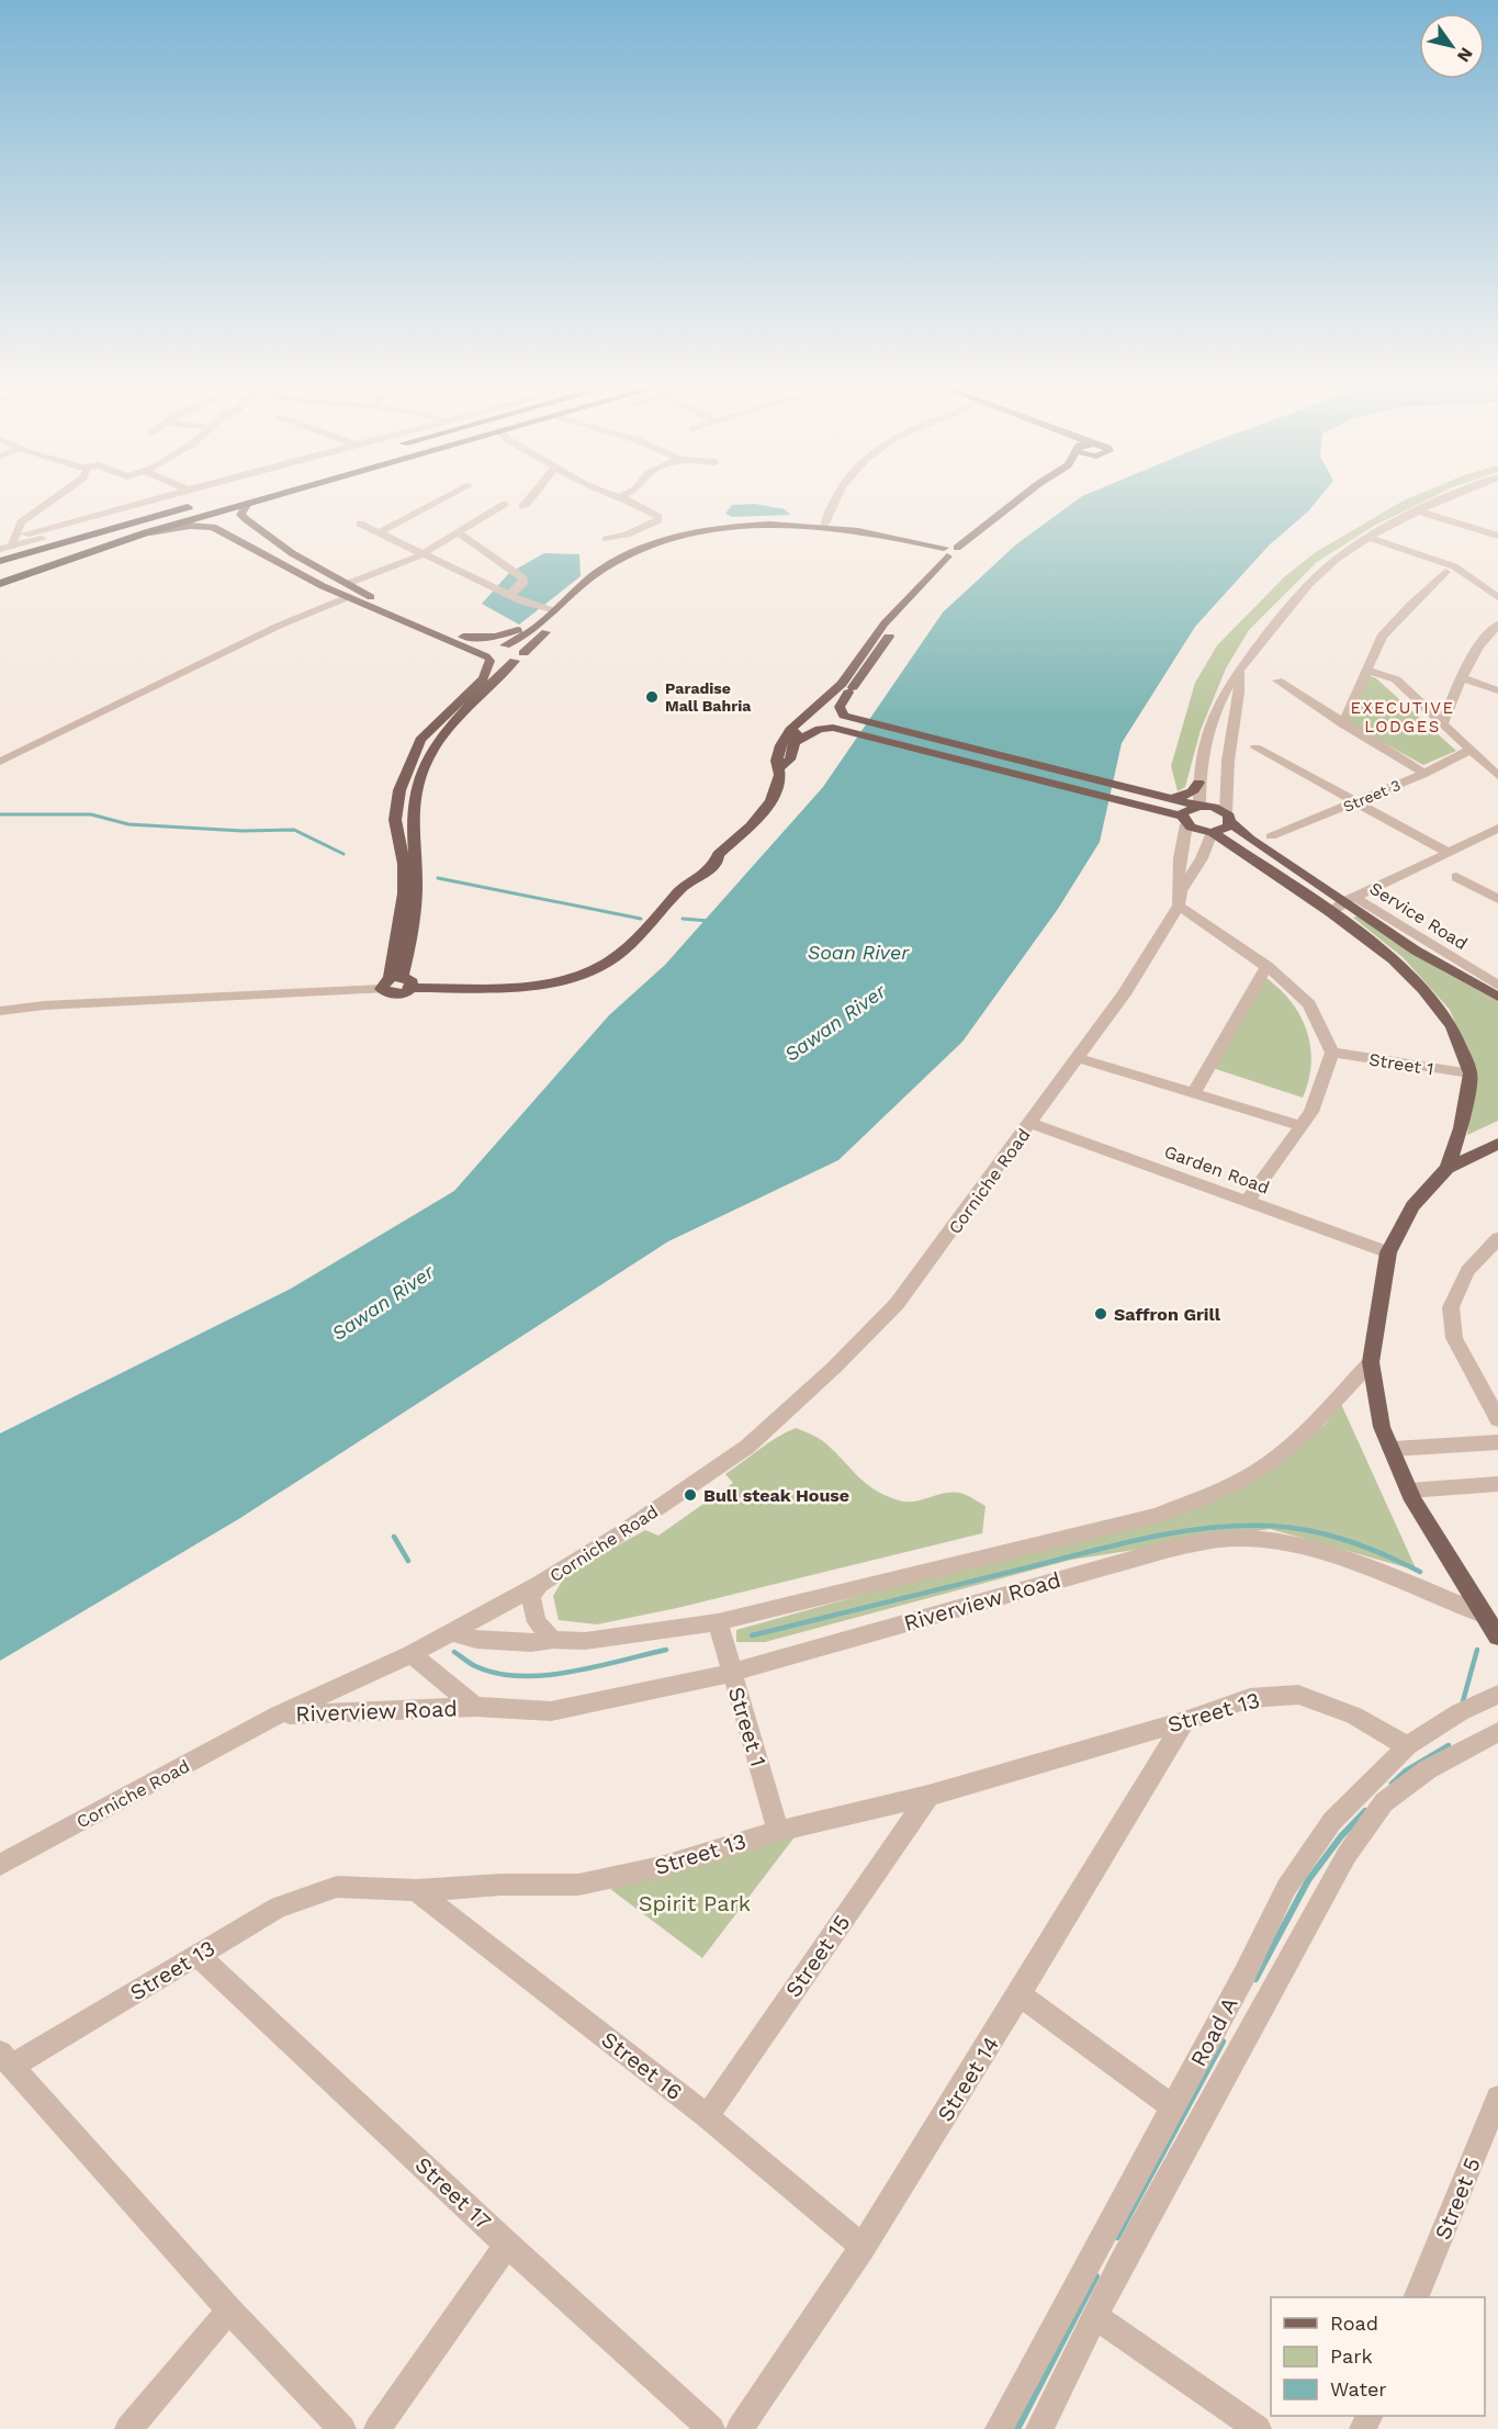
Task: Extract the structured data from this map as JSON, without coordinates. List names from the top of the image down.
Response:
{
  "streets": {
    "street": [
      "Street 3",
      "Service Road",
      "Street 1",
      "Garden Road",
      "Corniche Road",
      "Riverview Road",
      "Street 13",
      "Street 15",
      "Road A",
      "Street 16",
      "Street 14",
      "Street 17",
      "Street 5"
    ]
  },
  "crossings": [
    ["Street 1", "Riverview Road"],
    ["Street 1", "Street 13"],
    ["Garden Road", "Corniche Road"],
    ["Corniche Road", "Riverview Road"],
    ["Street 13", "Street 15"],
    ["Street 13", "Road A"],
    ["Street 13", "Street 16"],
    ["Street 13", "Street 14"],
    ["Street 13", "Street 17"],
    ["Street 15", "Street 16"],
    ["Street 16", "Street 14"]
  ],
  "districts": ["EXECUTIVE LODGES"],
  "water": ["Soan River", "Sawan River"],
  "parks": ["Spirit Park"],
  "places": ["Paradise Mall Bahria", "Saffron Grill", "Bull steak House"],
  "legend": ["Road", "Park", "Water"],
  "north": "bottom right"
}
